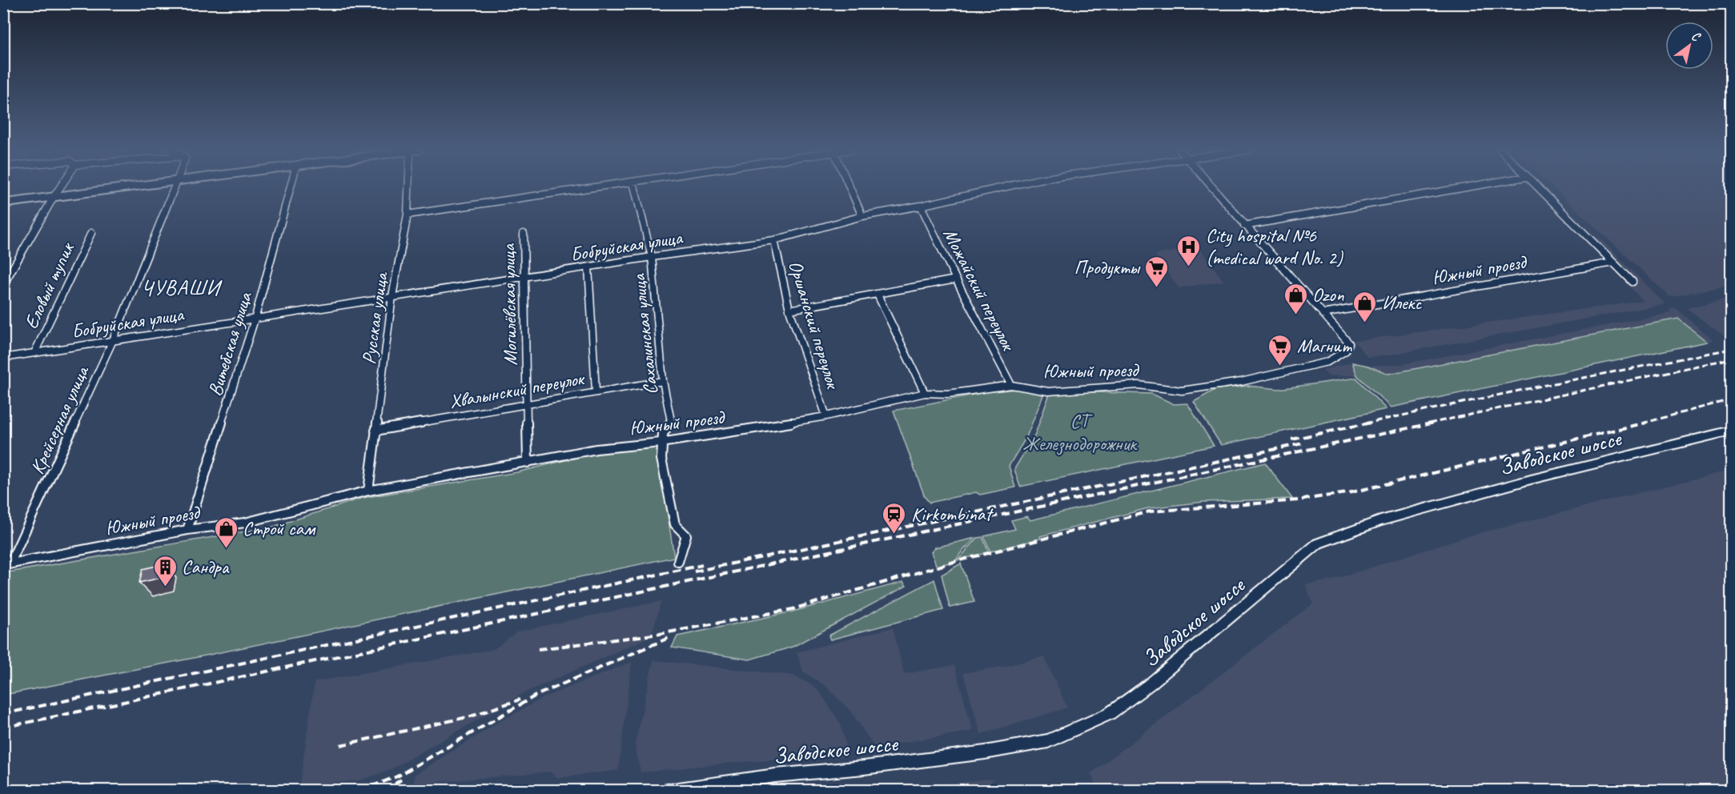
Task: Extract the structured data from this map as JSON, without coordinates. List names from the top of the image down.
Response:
{
  "streets": {
    "main road": ["Заводское шоссе"],
    "street": [
      "Бобруйская улица",
      "Южный проезд",
      "Еловый тупик",
      "Можайский переулок",
      "Могилёвская улица",
      "Русская улица",
      "Оршанский переулок",
      "Сахалинская улица",
      "Витебская улица",
      "Хвалынский переулок",
      "Крейсерная улица"
    ]
  },
  "crossings": [
    ["Бобруйская улица", "Еловый тупик"],
    ["Бобруйская улица", "Можайский переулок"],
    ["Бобруйская улица", "Могилёвская улица"],
    ["Бобруйская улица", "Русская улица"],
    ["Бобруйская улица", "Оршанский переулок"],
    ["Бобруйская улица", "Сахалинская улица"],
    ["Бобруйская улица", "Витебская улица"],
    ["Бобруйская улица", "Крейсерная улица"],
    ["Южный проезд", "Можайский переулок"],
    ["Южный проезд", "Могилёвская улица"],
    ["Южный проезд", "Русская улица"],
    ["Южный проезд", "Оршанский переулок"],
    ["Южный проезд", "Сахалинская улица"],
    ["Южный проезд", "Витебская улица"],
    ["Южный проезд", "Крейсерная улица"],
    ["Могилёвская улица", "Хвалынский переулок"],
    ["Русская улица", "Хвалынский переулок"],
    ["Сахалинская улица", "Хвалынский переулок"]
  ],
  "districts": ["ЧУВАШИ"],
  "parks": ["СТ Железнодорожник"],
  "places": {
    "hospital": ["City hospital №6 (medical ward No. 2)"],
    "supermarket": ["Продукты", "Магнит"],
    "shop": ["Ozon", "Илекс", "Строй сам"],
    "station": ["Kirkombinat"],
    "building": ["Сандра"]
  },
  "north": "top right"
}
